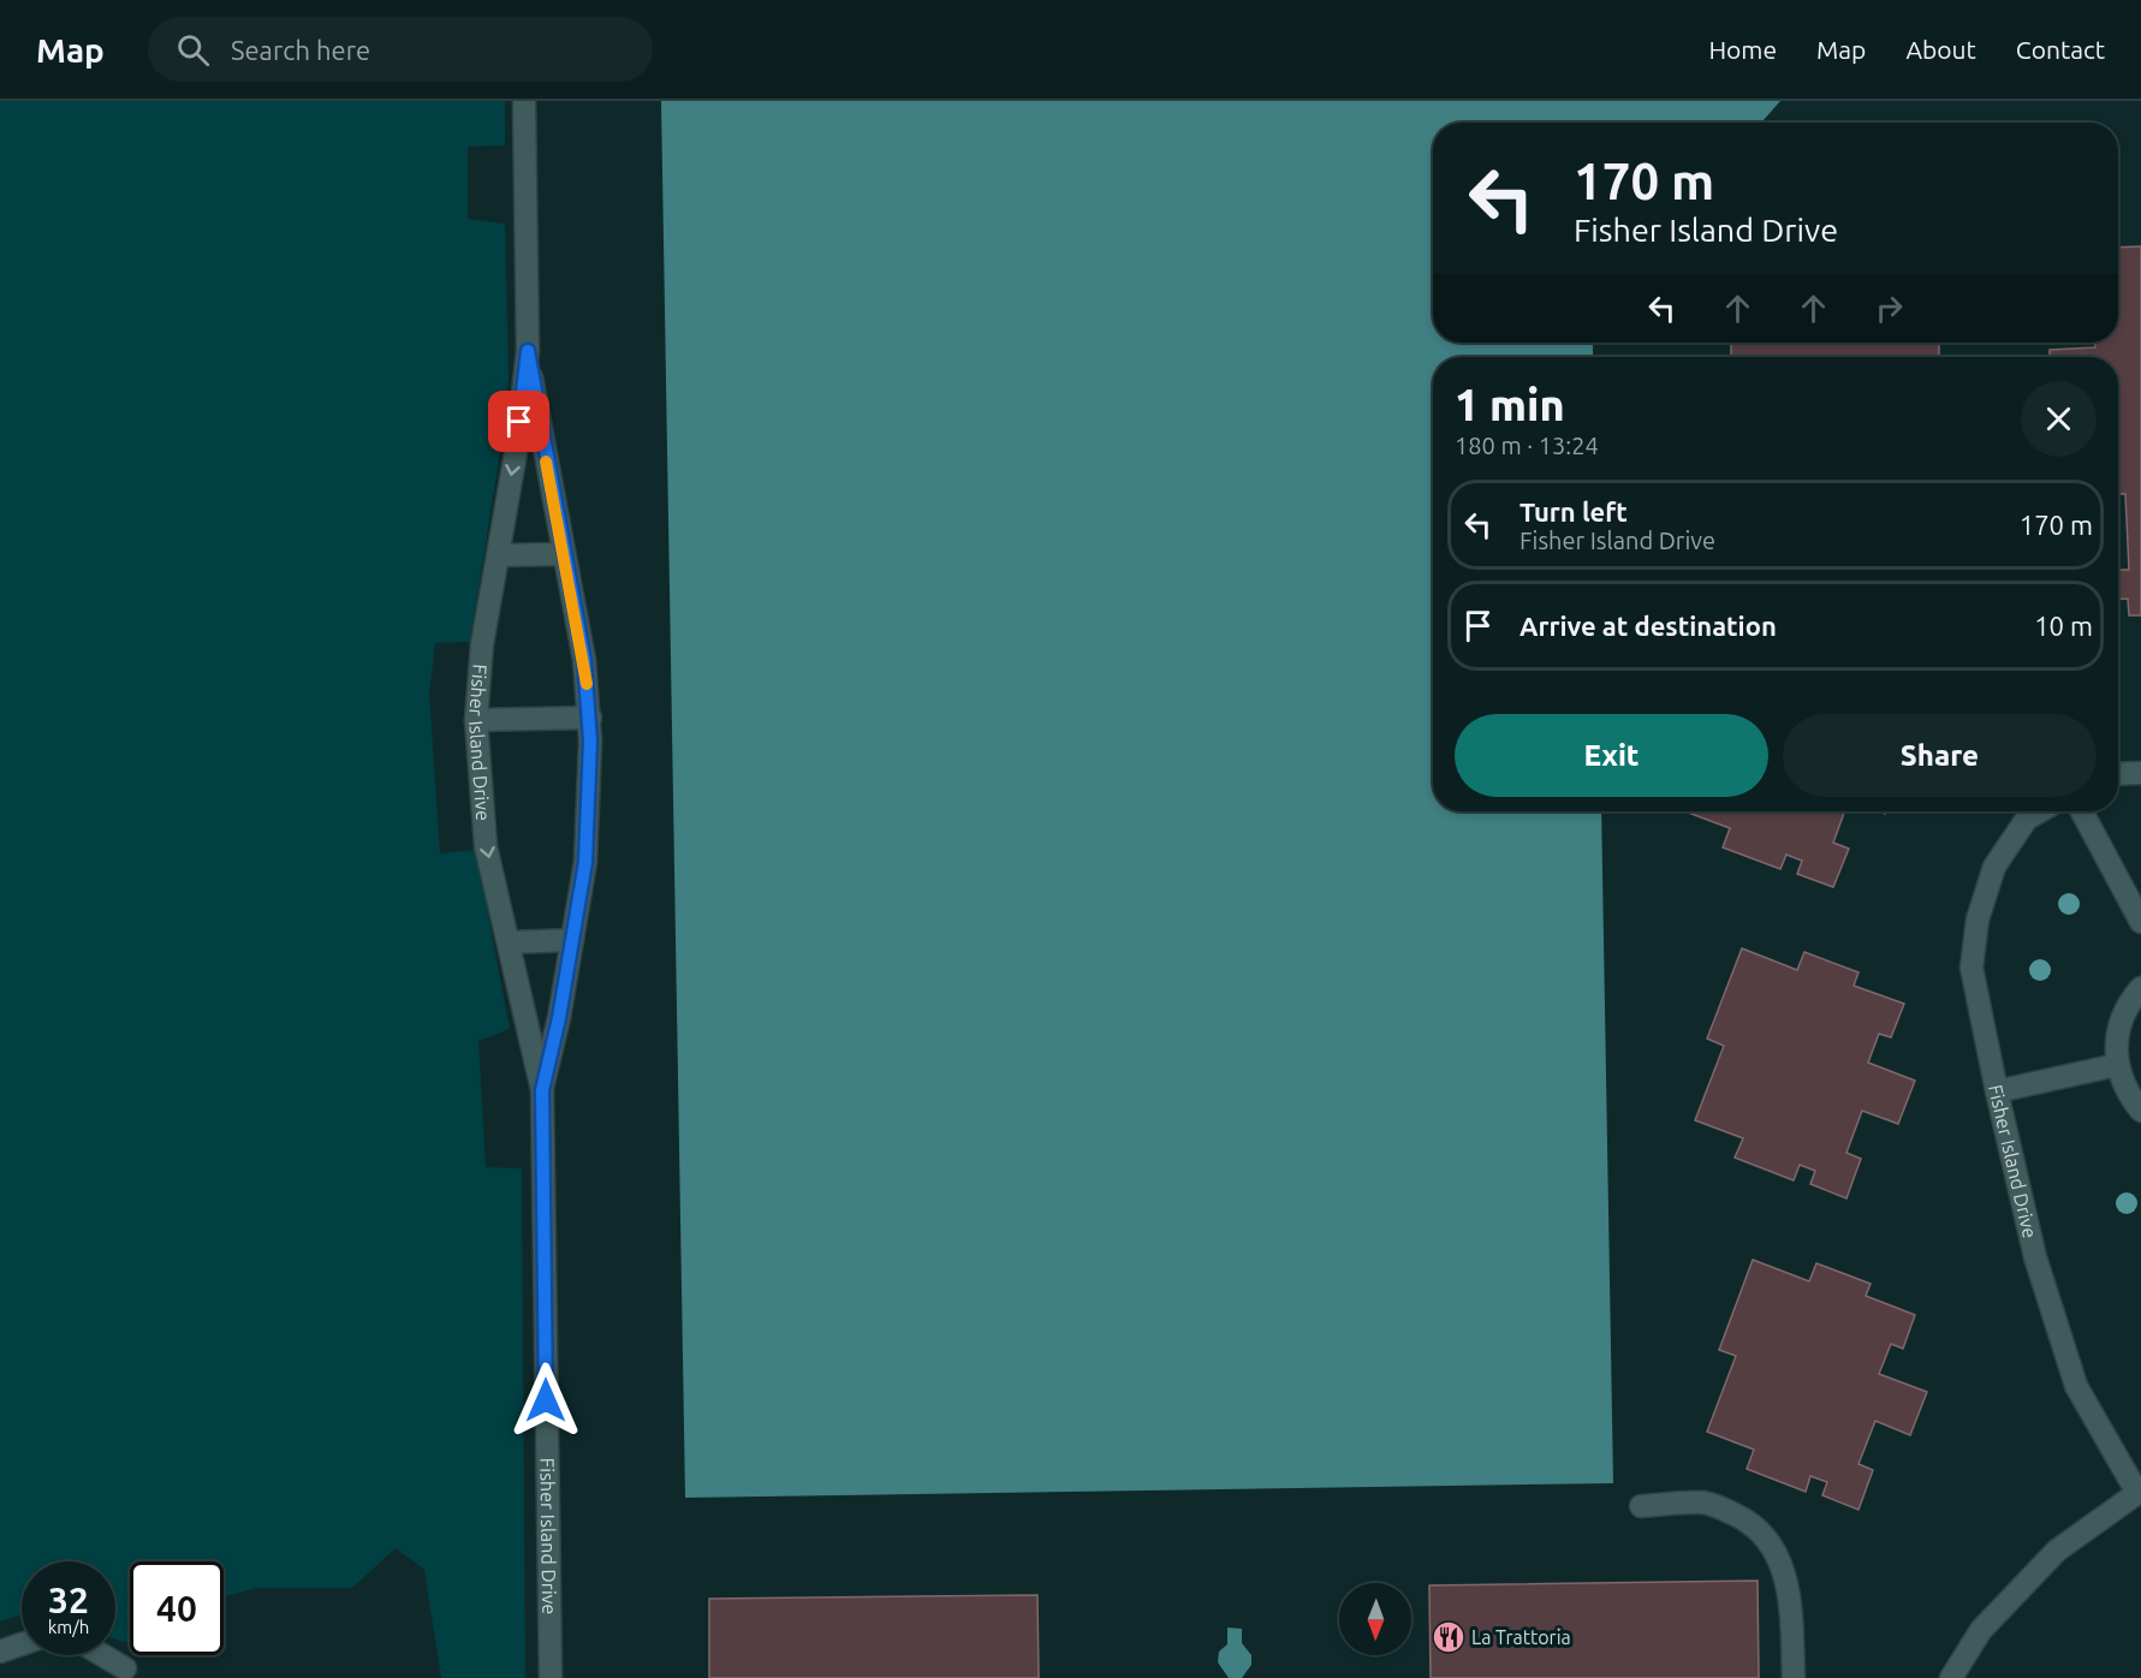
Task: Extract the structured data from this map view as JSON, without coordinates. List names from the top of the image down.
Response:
{
  "streets": {
    "street": ["Fisher Island Drive"]
  },
  "places": {
    "restaurant": ["La Trattoria"]
  },
  "north": "bottom",
  "page": {
    "header": "Map",
    "search": "Search here",
    "nav": [
      "Home",
      "Map",
      "About",
      "Contact"
    ],
    "turn": ["170 m", "Fisher Island Drive"],
    "heading": ["1 min", "180 m · 13:24"],
    "list": [
      {
        "name": "Turn left",
        "note": "Fisher Island Drive",
        "value": "170 m"
      },
      {
        "name": "Arrive at destination",
        "value": "10 m"
      }
    ],
    "buttons": ["Exit", "Share"],
    "speed": "32 km/h",
    "limit": "40"
  }
}
